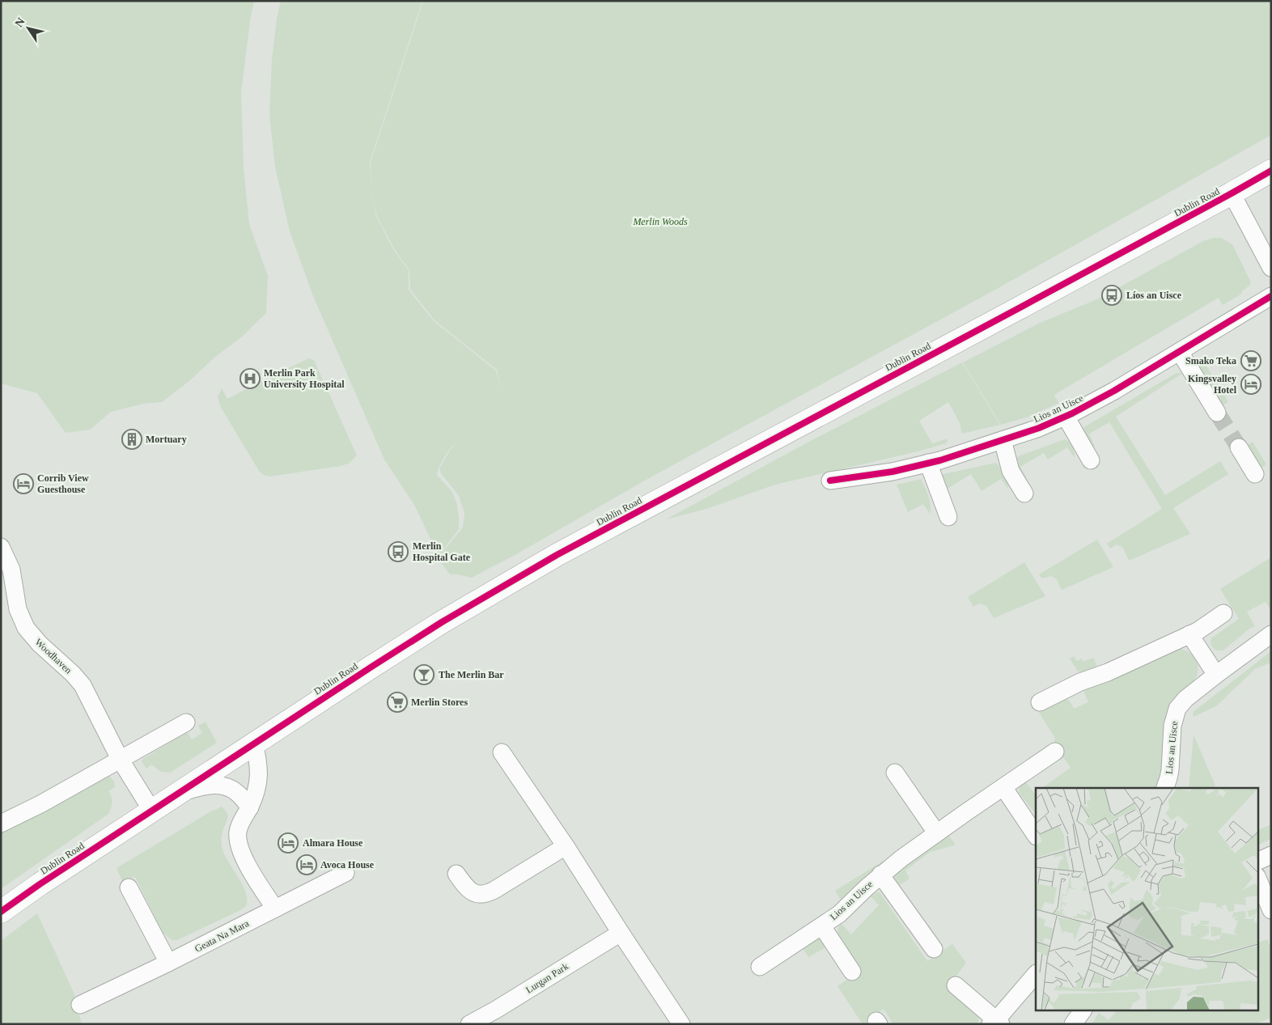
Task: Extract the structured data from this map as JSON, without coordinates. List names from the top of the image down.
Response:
{
  "streets": {
    "main road": ["Dublin Road"],
    "street": [
      "Lios an Uisce",
      "Woodhaven",
      "Geata Na Mara",
      "Lurgan Park"
    ]
  },
  "crossings": [
    ["Dublin Road", "Woodhaven"]
  ],
  "parks": ["Merlin Woods"],
  "places": {
    "bus stop": ["Líos an Uisce", "Merlin Hospital Gate"],
    "supermarket": ["Smako Teka", "Merlin Stores"],
    "hospital": ["Merlin Park University Hospital"],
    "hotel": [
      "Kingsvalley Hotel",
      "Corrib View Guesthouse",
      "Almara House",
      "Avoca House"
    ],
    "building": ["Mortuary"],
    "bar": ["The Merlin Bar"]
  },
  "north": "top left"
}
